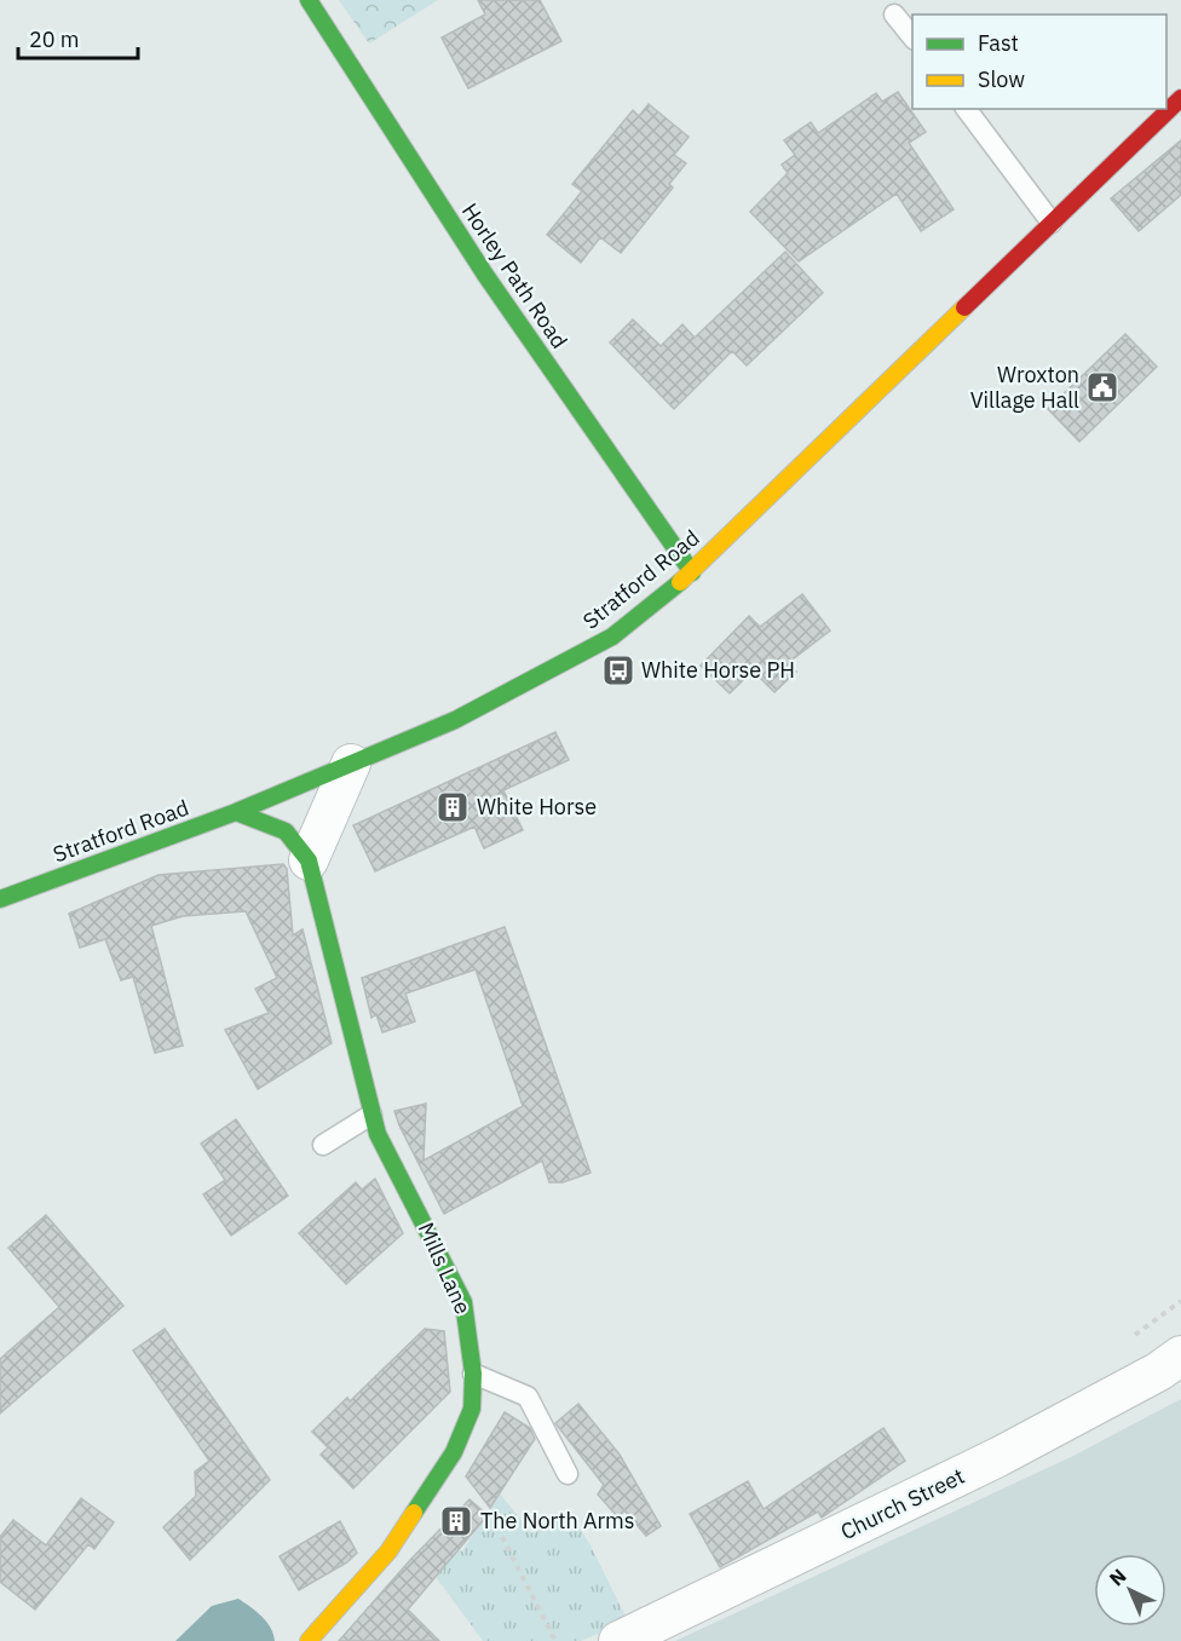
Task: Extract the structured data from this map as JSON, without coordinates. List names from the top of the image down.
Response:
{
  "streets": {
    "street": [
      "Horley Path Road",
      "Stratford Road",
      "Mills Lane",
      "Church Street"
    ]
  },
  "crossings": [
    ["Horley Path Road", "Stratford Road"],
    ["Stratford Road", "Mills Lane"]
  ],
  "places": {
    "public building": ["Wroxton Village Hall"],
    "bus stop": ["White Horse PH"],
    "building": ["White Horse", "The North Arms"]
  },
  "legend": ["Fast", "Slow"],
  "scale_bar": "20 m",
  "north": "top left"
}
